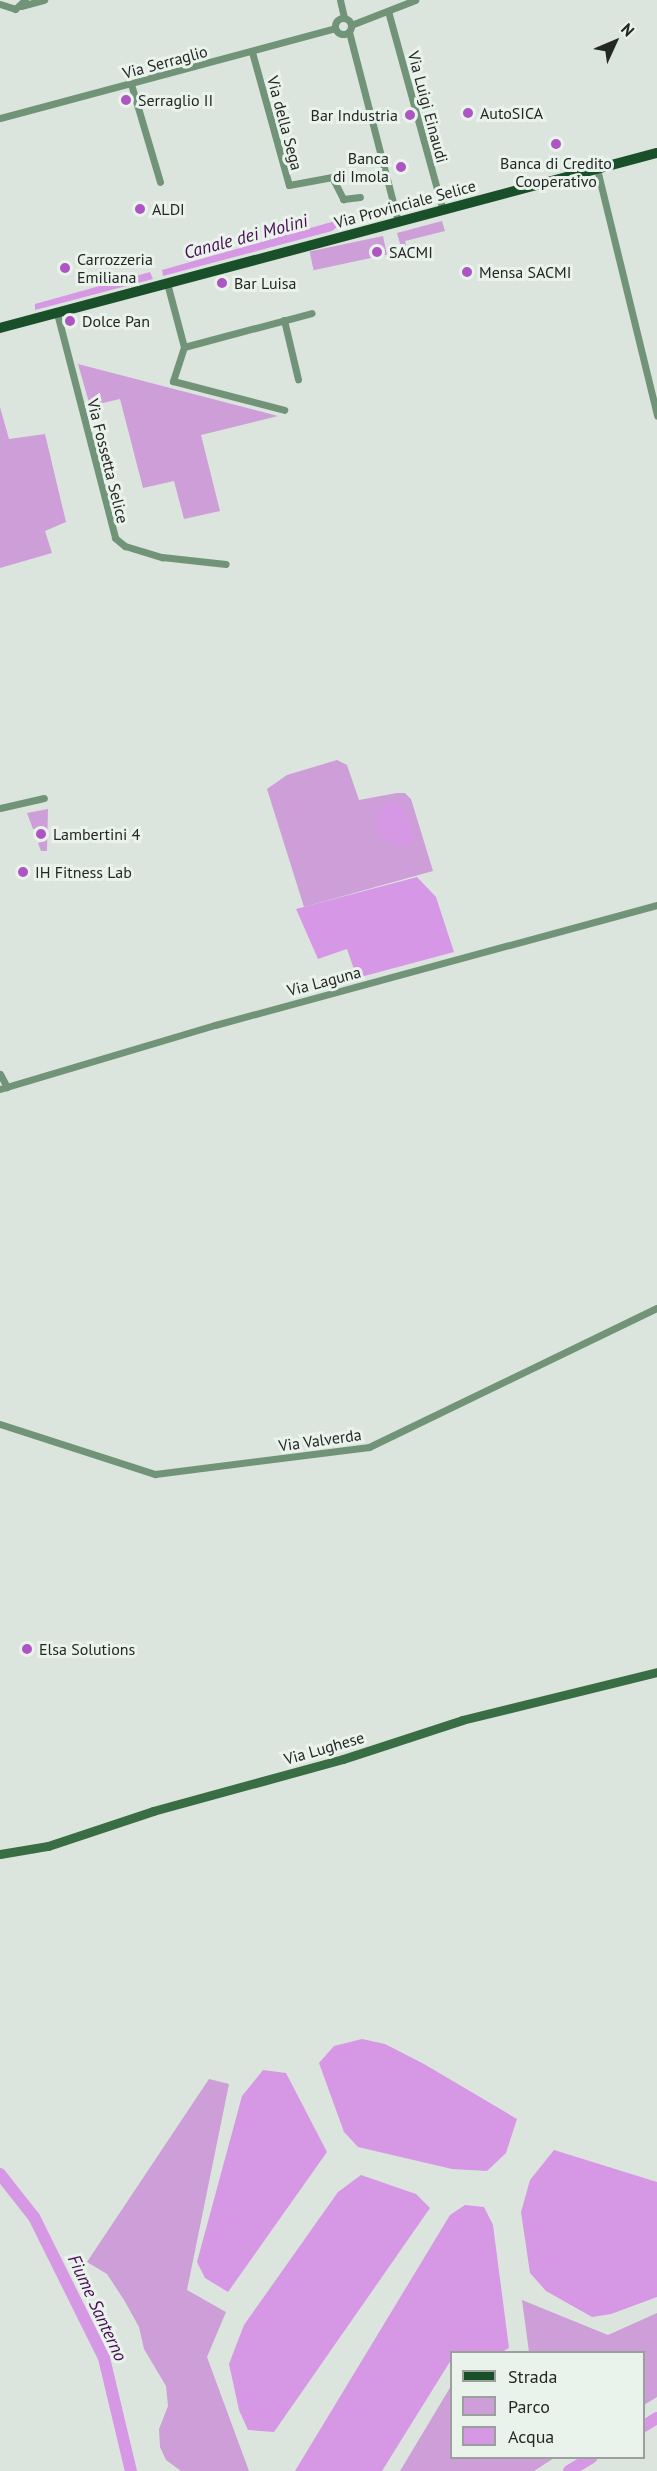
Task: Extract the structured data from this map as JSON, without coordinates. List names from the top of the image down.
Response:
{
  "streets": {
    "main road": ["Via Provinciale Selice", "Via Lughese"],
    "street": [
      "Via Serraglio",
      "Via Luigi Einaudi",
      "Via della Sega",
      "Via Fossetta Selice",
      "Via Laguna",
      "Via Valverda"
    ]
  },
  "crossings": [
    ["Via Serraglio", "Via della Sega"],
    ["Via Luigi Einaudi", "Via Provinciale Selice"],
    ["Via Provinciale Selice", "Via Fossetta Selice"]
  ],
  "water": ["Canale dei Molini", "Fiume Santerno"],
  "places": [
    "Serraglio II",
    "AutoSICA",
    "Bar Industria",
    "Banca di Credito Cooperativo",
    "Banca di Imola",
    "ALDI",
    "SACMI",
    "Carrozzeria Emiliana",
    "Mensa SACMI",
    "Bar Luisa",
    "Dolce Pan",
    "Lambertini 4",
    "IH Fitness Lab",
    "Elsa Solutions"
  ],
  "legend": ["Strada", "Parco", "Acqua"],
  "north": "top right"
}
